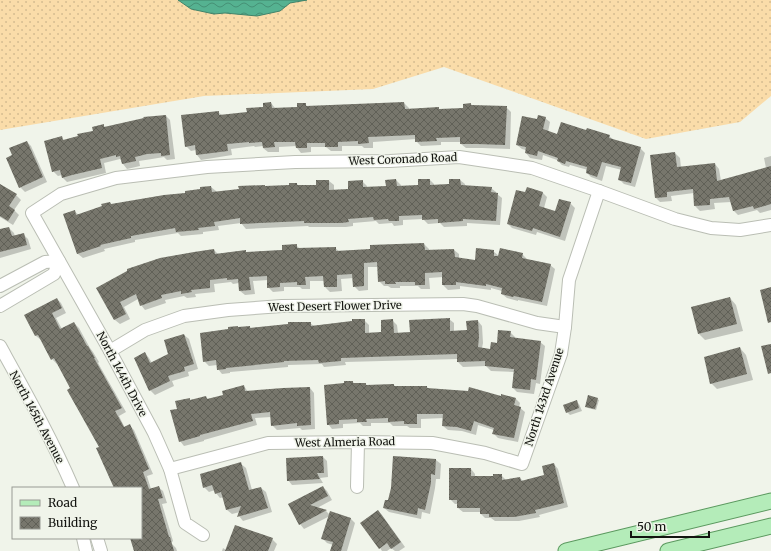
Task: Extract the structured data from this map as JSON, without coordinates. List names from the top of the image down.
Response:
{
  "streets": {
    "street": [
      "West Coronado Road",
      "West Desert Flower Drive",
      "North 144th Drive",
      "North 143rd Avenue",
      "North 145th Avenue",
      "West Almeria Road"
    ]
  },
  "crossings": [
    ["West Coronado Road", "North 144th Drive"],
    ["West Coronado Road", "North 143rd Avenue"],
    ["West Desert Flower Drive", "North 144th Drive"],
    ["West Desert Flower Drive", "North 143rd Avenue"],
    ["North 144th Drive", "West Almeria Road"],
    ["North 143rd Avenue", "West Almeria Road"]
  ],
  "legend": ["Road", "Building"],
  "scale_bar": "50 m"
}
